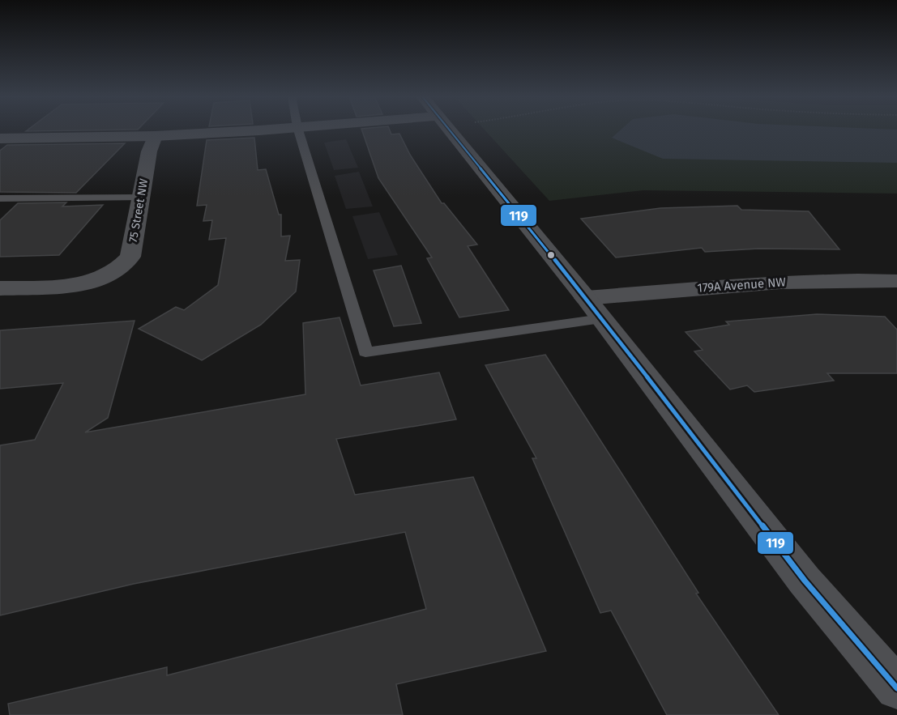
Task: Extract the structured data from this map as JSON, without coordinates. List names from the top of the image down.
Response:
{
  "streets": {
    "street": ["75 Street NW", "179A Avenue NW"]
  },
  "lines": ["transit line 119"]
}
